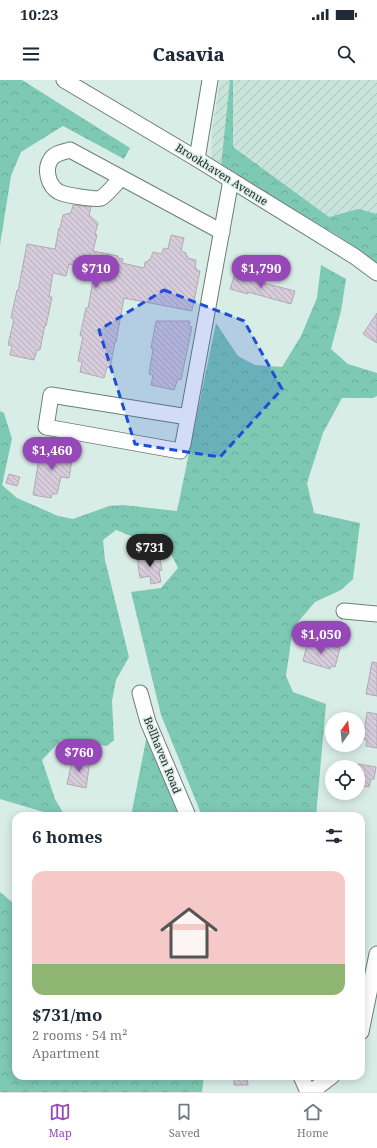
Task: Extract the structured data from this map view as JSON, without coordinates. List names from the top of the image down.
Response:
{
  "streets": {
    "street": ["Brookhaven Avenue", "Bellhaven Road"]
  },
  "north": "top",
  "page": {
    "status": "10:23",
    "header": "Casavia",
    "price": [
      "$710",
      "$1,790",
      "$1,460",
      "$731",
      "$1,050",
      "$760"
    ],
    "heading": "6 homes",
    "list": [
      {
        "name": "$731/mo",
        "note": "2 rooms · 54 m² · Apartment"
      }
    ],
    "tabs": ["Map", "Saved", "Home"]
  }
}
